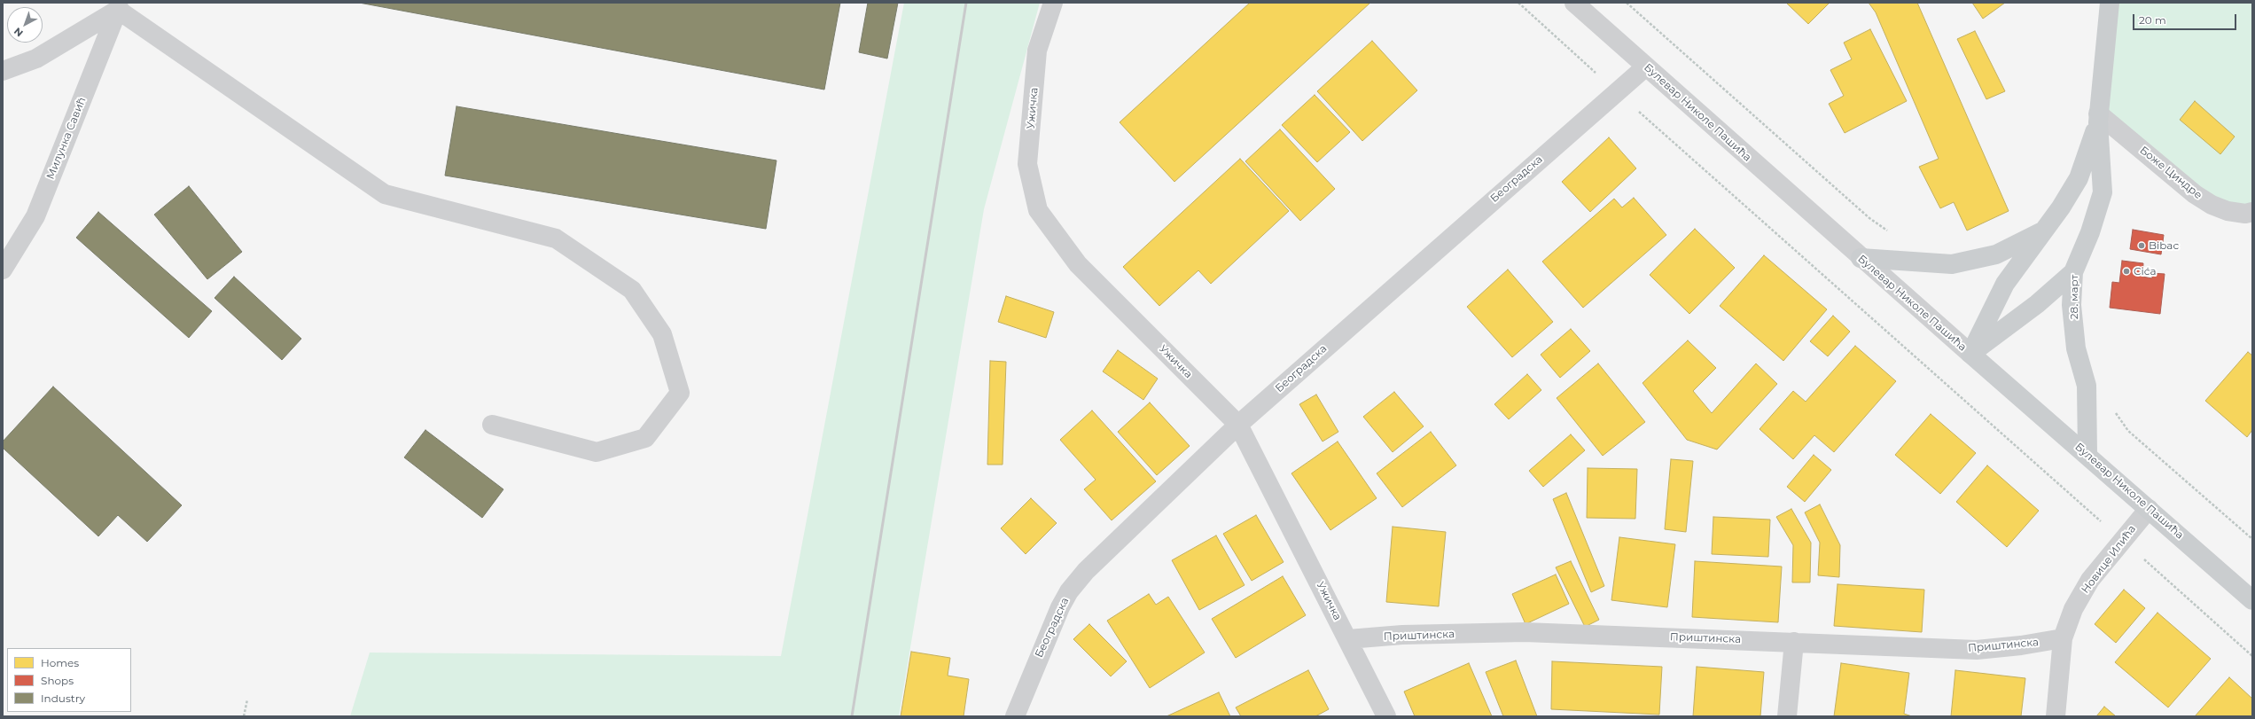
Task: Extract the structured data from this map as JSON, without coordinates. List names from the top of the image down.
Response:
{
  "streets": {
    "main road": ["Булевар Николе Пашића", "28. март"],
    "street": [
      "Ужичка",
      "Милунка Савић",
      "Боже Циндре",
      "Београдска",
      "Новице Илића",
      "Приштинска"
    ]
  },
  "crossings": [
    ["Ужичка", "Београдска"],
    ["Ужичка", "Приштинска"],
    ["Булевар Николе Пашића", "Београдска"],
    ["Булевар Николе Пашића", "28. март"],
    ["Булевар Николе Пашића", "Новице Илића"],
    ["Боже Циндре", "28. март"],
    ["Новице Илића", "Приштинска"]
  ],
  "places": ["Bibac", "Cića"],
  "legend": ["Homes", "Shops", "Industry"],
  "scale_bar": "20 m",
  "north": "bottom left"
}
